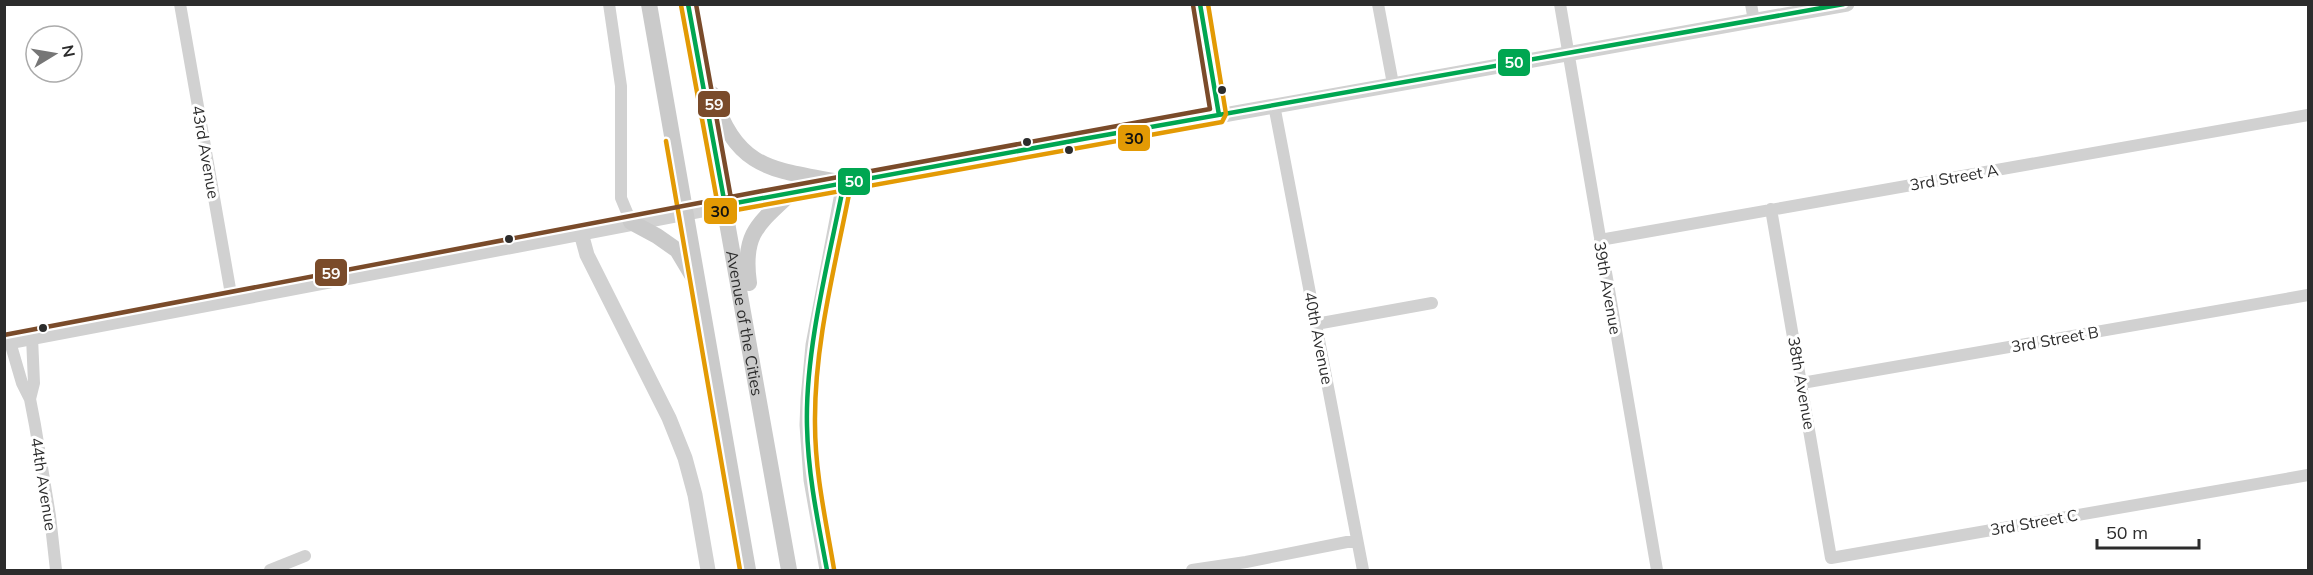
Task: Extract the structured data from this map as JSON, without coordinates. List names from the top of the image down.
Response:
{
  "streets": {
    "main road": ["Avenue of the Cities"],
    "street": [
      "43rd Avenue",
      "3rd Street A",
      "39th Avenue",
      "40th Avenue",
      "3rd Street B",
      "38th Avenue",
      "44th Avenue",
      "3rd Street C"
    ]
  },
  "crossings": [
    ["3rd Street A", "39th Avenue"],
    ["3rd Street A", "38th Avenue"],
    ["3rd Street B", "38th Avenue"],
    ["38th Avenue", "3rd Street C"]
  ],
  "lines": ["transit line 50", "transit line 30", "transit line 59"],
  "scale_bar": "50 m",
  "north": "right"
}
